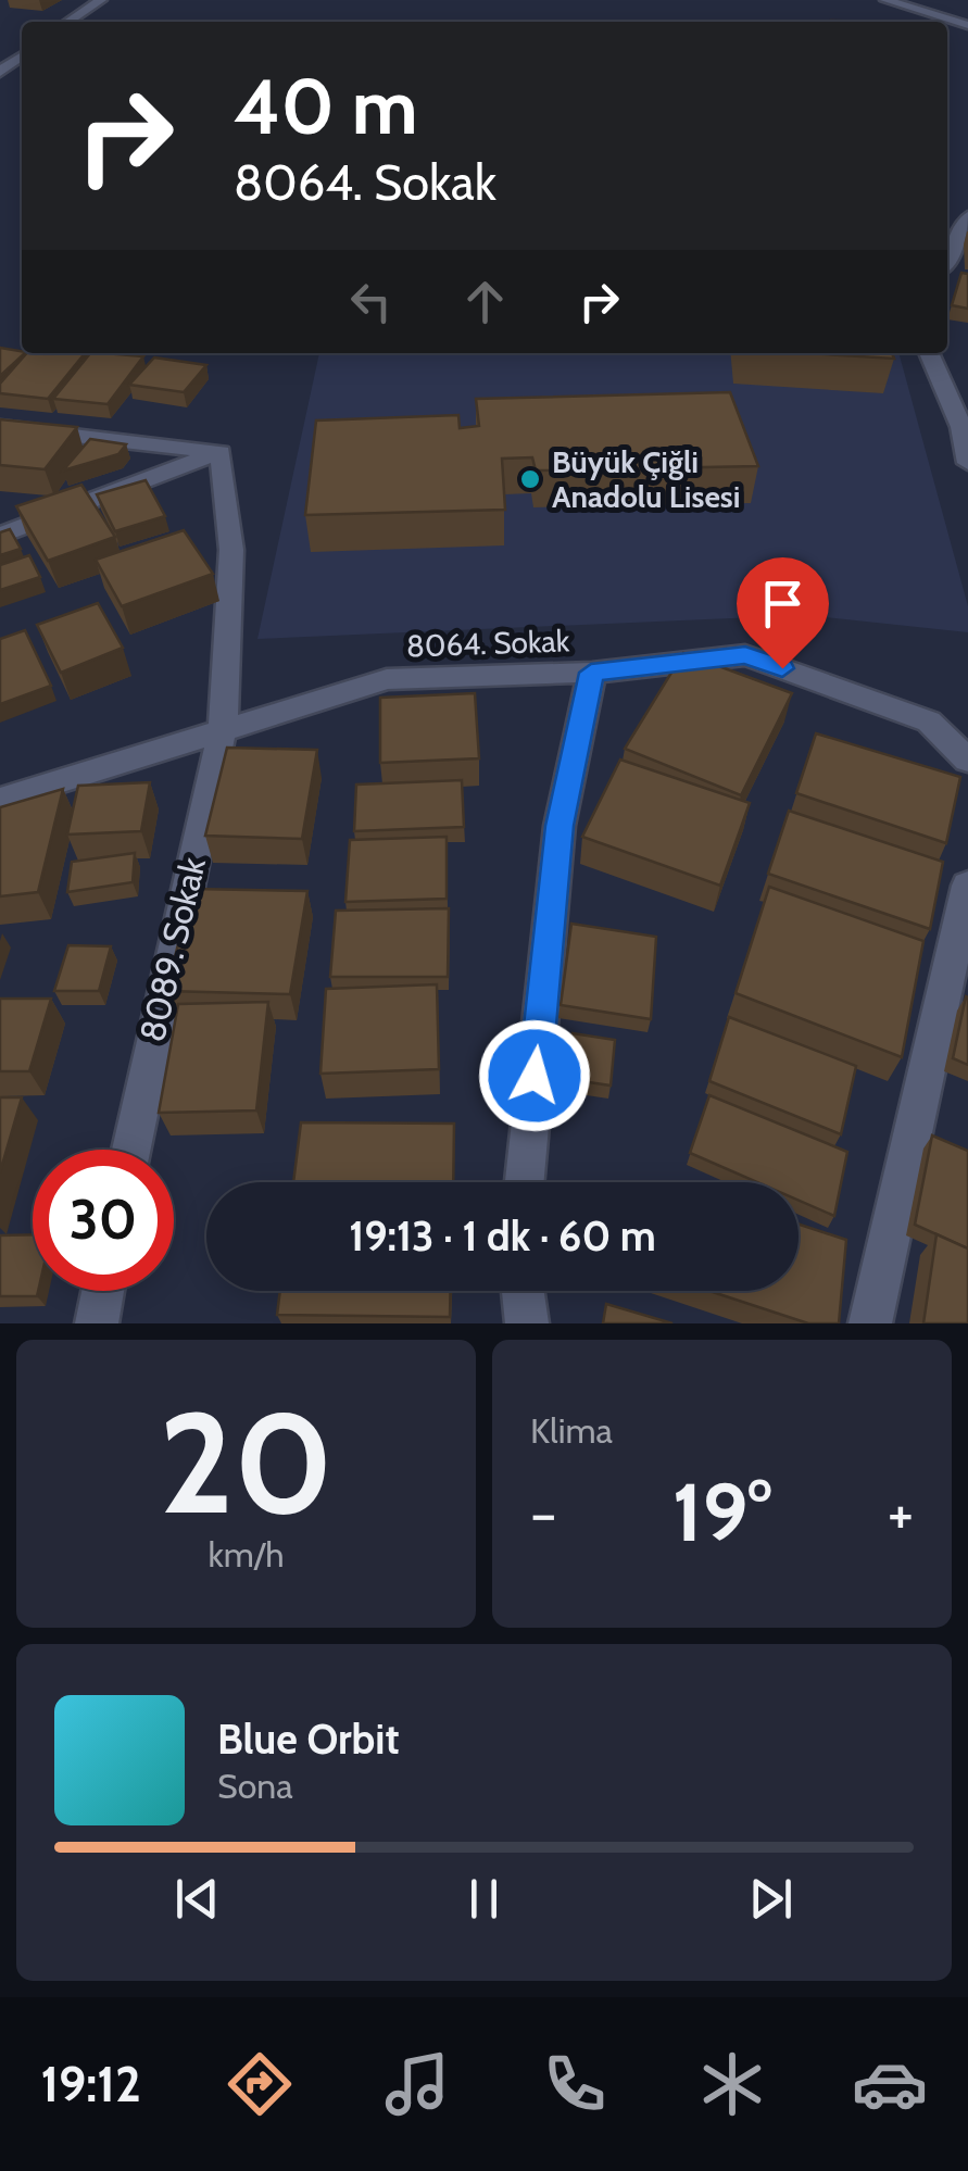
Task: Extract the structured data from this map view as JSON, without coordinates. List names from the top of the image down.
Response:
{
  "streets": {
    "street": ["8064. Sokak", "8089. Sokak"]
  },
  "crossings": [
    ["8064. Sokak", "8089. Sokak"]
  ],
  "places": ["Büyük Çiğli Anadolu Lisesi"],
  "page": {
    "turn": ["40 m", "8064. Sokak"],
    "limit": "30",
    "trip": "19:13 · 1 dk · 60 m",
    "tile": [
      ["20", "km/h"],
      "Klima"
    ],
    "heat": ["−", "19°", "+"],
    "song": ["Blue Orbit", "Sona"],
    "tabs": "19:12"
  }
}
